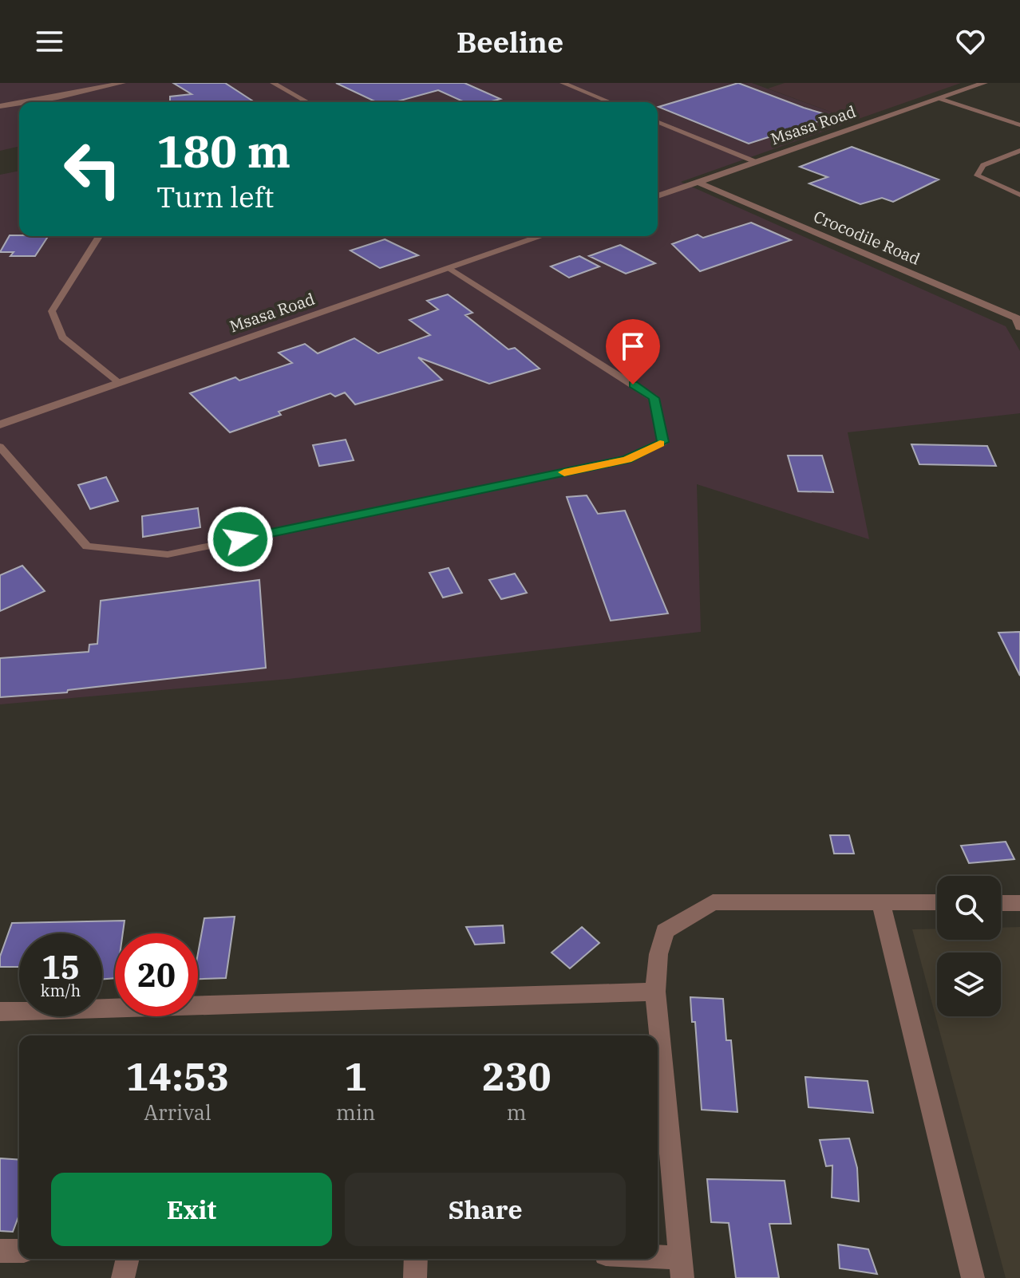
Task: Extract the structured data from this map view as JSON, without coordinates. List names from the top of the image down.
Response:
{
  "streets": {
    "street": ["Msasa Road", "Crocodile Road"]
  },
  "crossings": [
    ["Msasa Road", "Crocodile Road"]
  ],
  "page": {
    "header": "Beeline",
    "turn": ["180 m", "Turn left"],
    "speed": "15 km/h",
    "limit": "20",
    "eta": [
      "14:53",
      "Arrival",
      "1",
      "min",
      "230",
      "m"
    ],
    "buttons": ["Exit", "Share"]
  }
}
